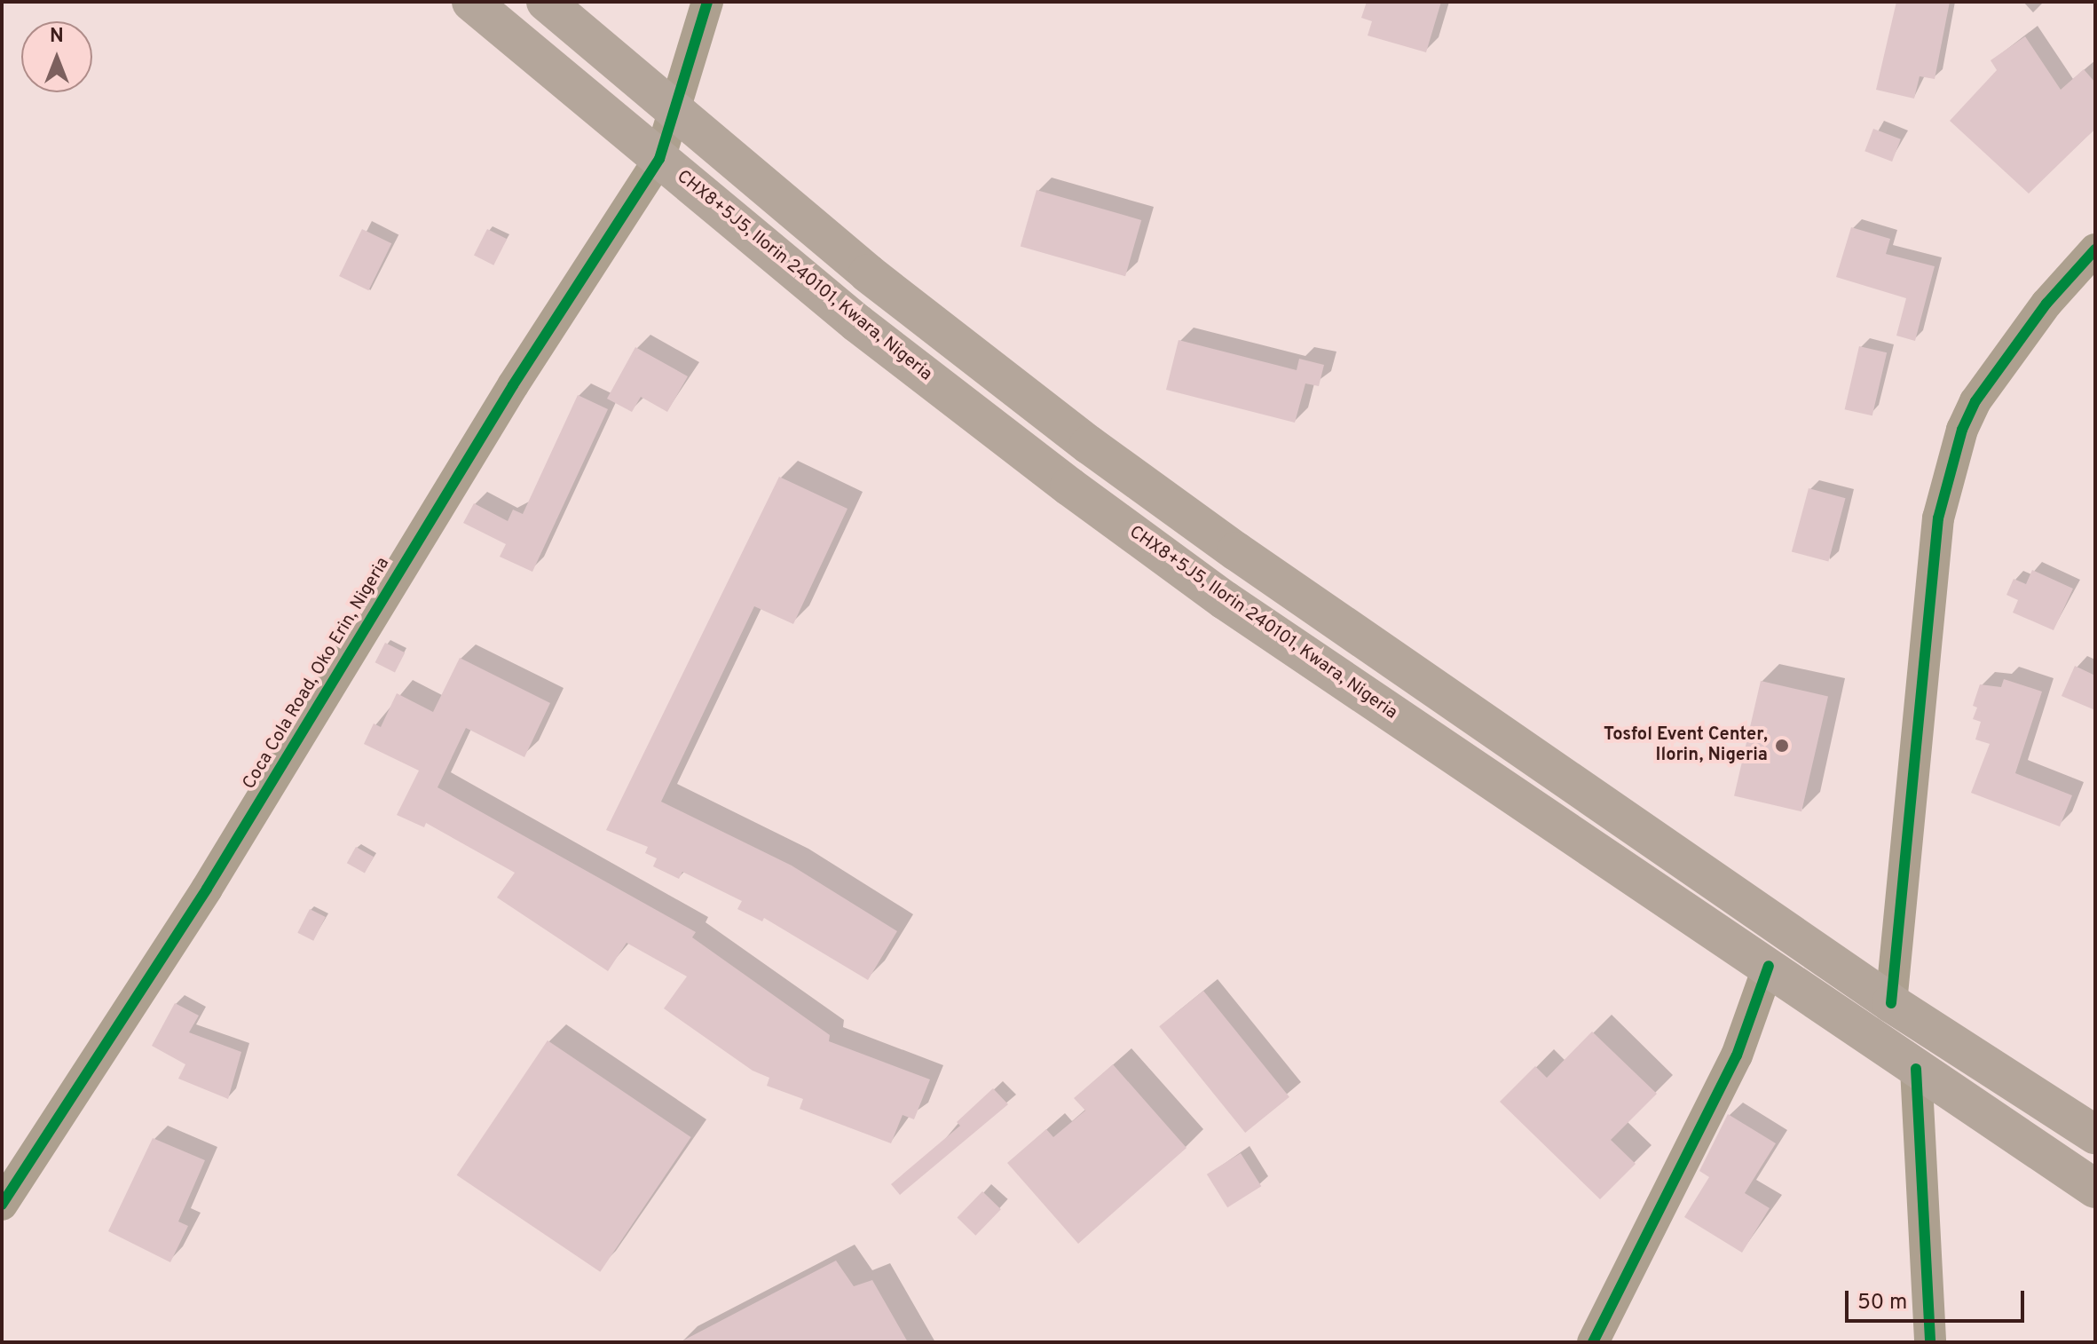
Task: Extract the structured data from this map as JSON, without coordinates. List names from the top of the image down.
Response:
{
  "streets": {
    "main road": ["CHX8+5J5, Ilorin 240101, Kwara, Nigeria"],
    "street": ["Coca Cola Road, Oko Erin, Nigeria"]
  },
  "crossings": [
    ["CHX8+5J5, Ilorin 240101, Kwara, Nigeria", "Coca Cola Road, Oko Erin, Nigeria"]
  ],
  "places": ["Tosfol Event Center, Ilorin, Nigeria"],
  "scale_bar": "50 m",
  "north": "top"
}
